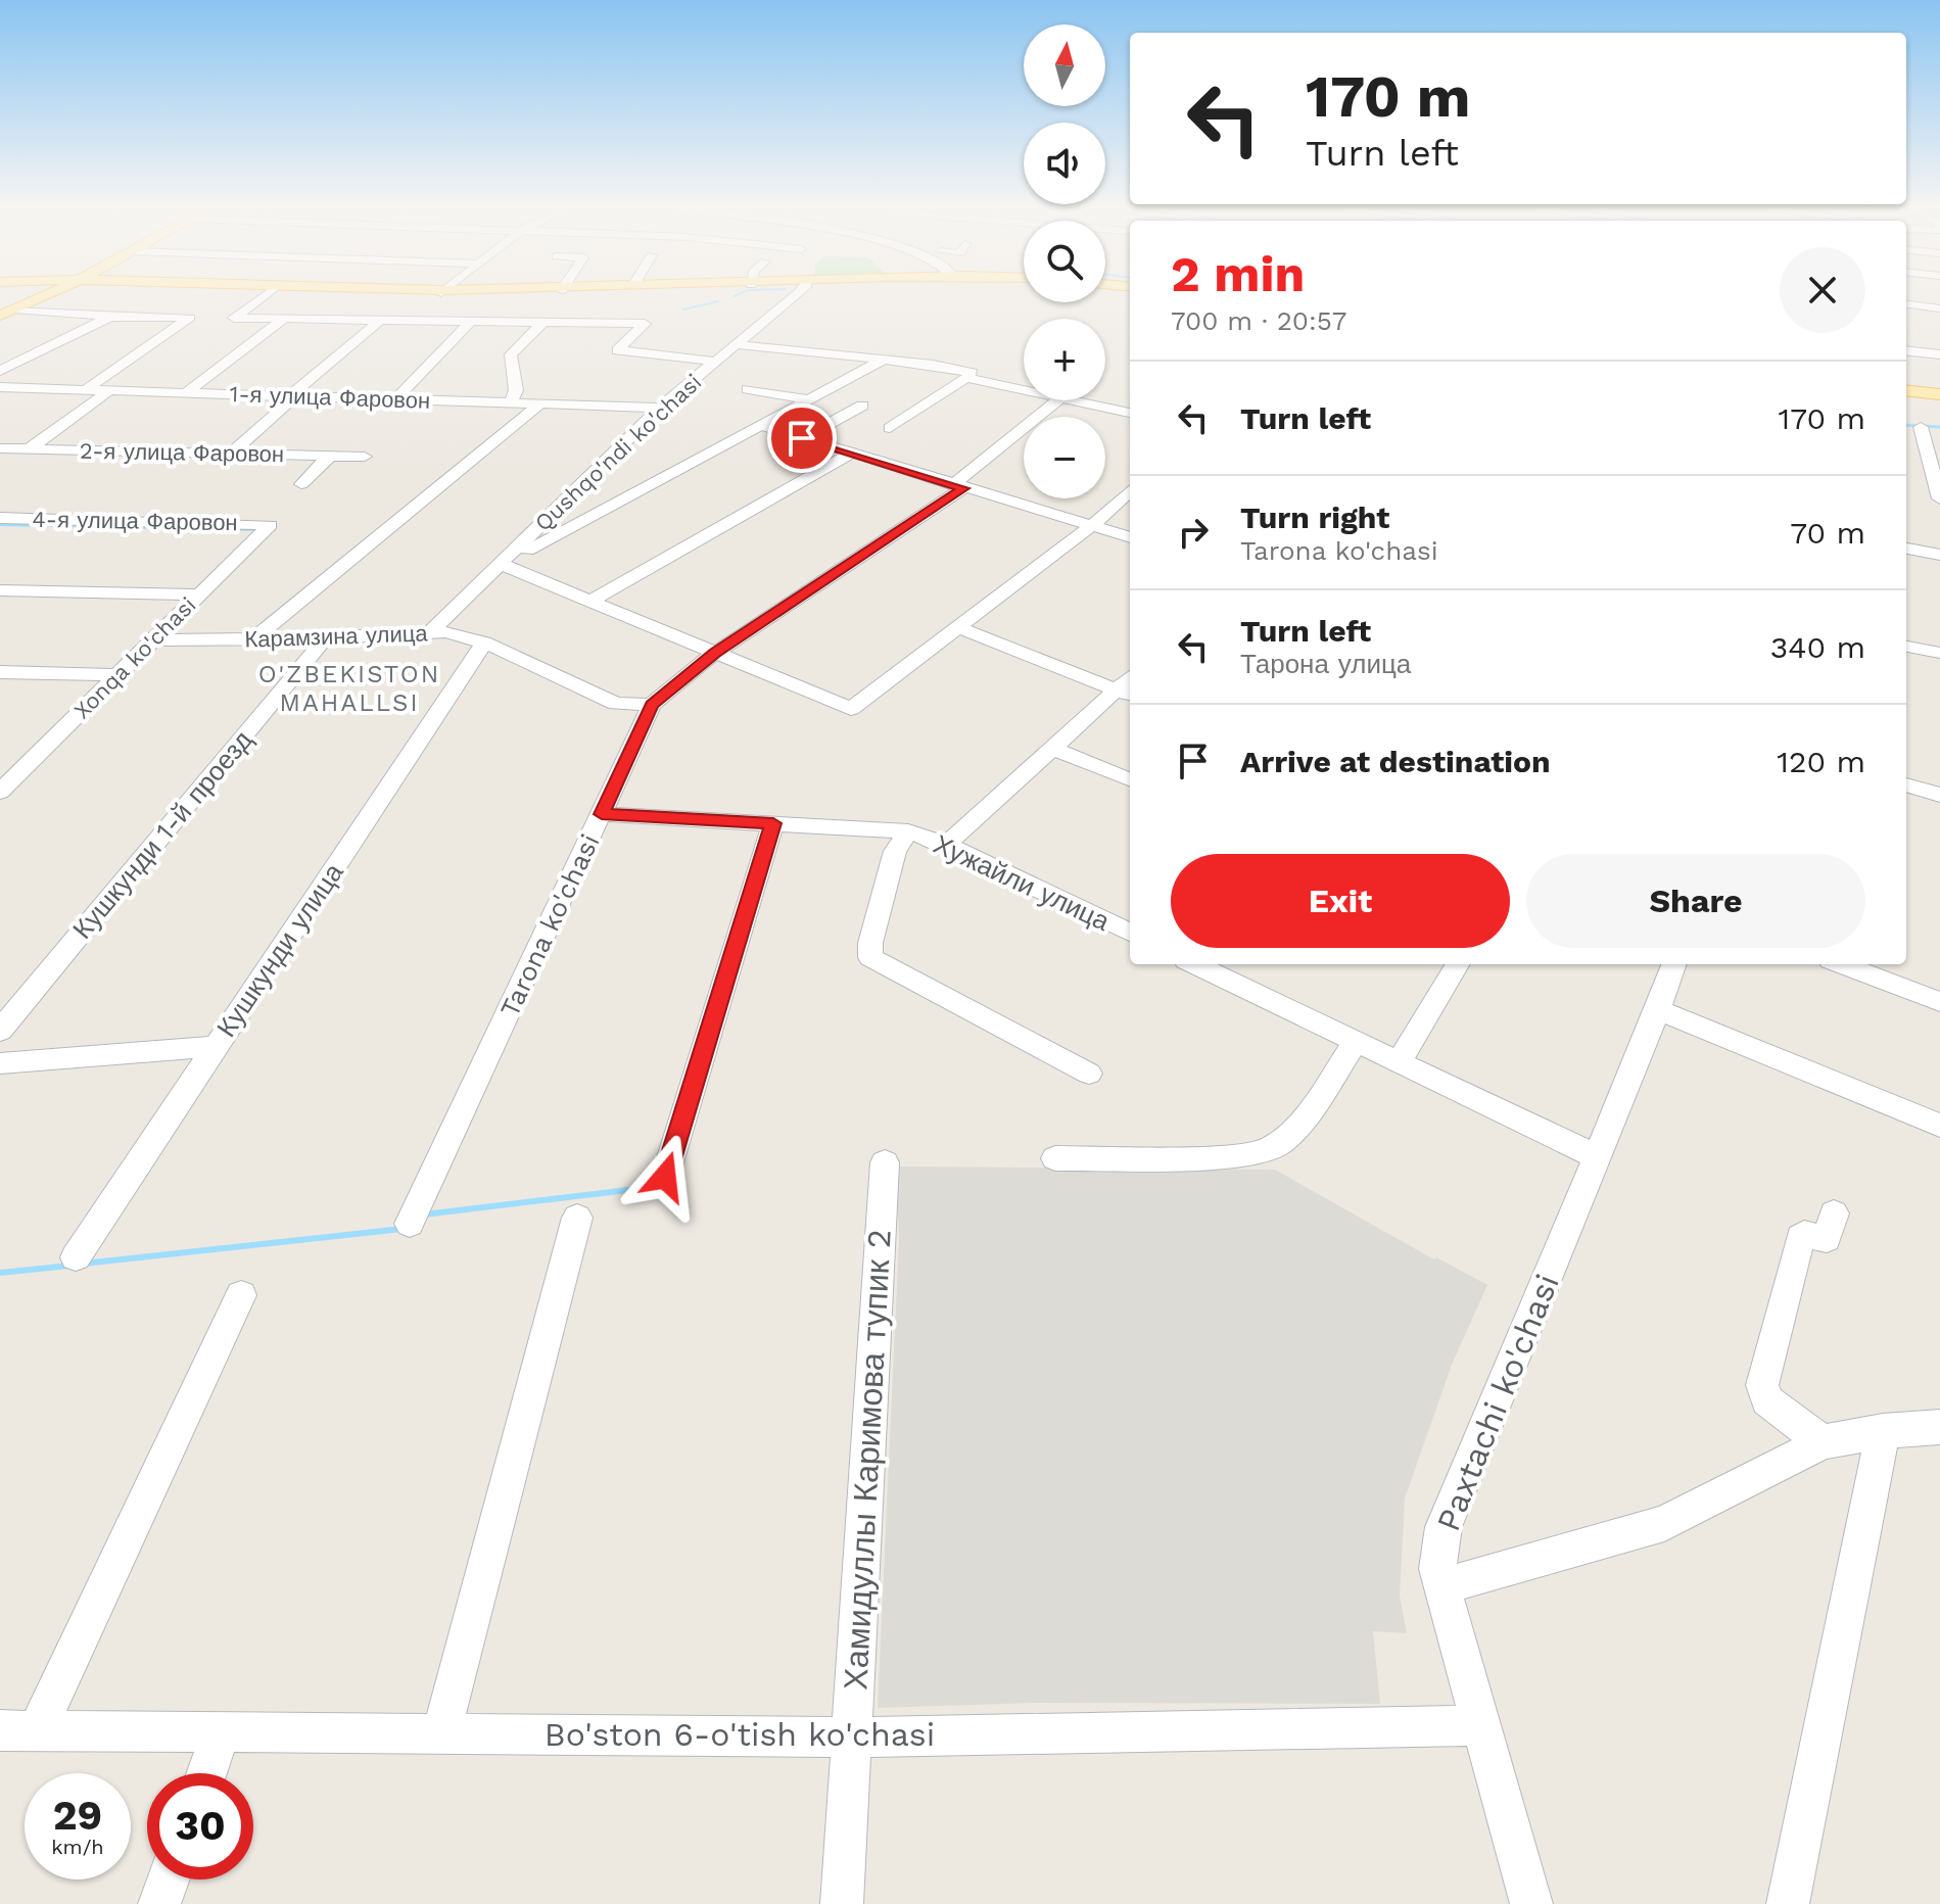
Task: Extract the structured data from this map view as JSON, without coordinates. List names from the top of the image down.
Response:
{
  "streets": {
    "street": [
      "1-я улица Фаровон",
      "2-я улица Фаровон",
      "Qushqo'ndi ko'chasi",
      "4-я улица Фаровон",
      "Карамзина улица",
      "Xonqa ko'chasi",
      "Кушкунди 1-й проезд",
      "Хужайли улица",
      "Tarona ko'chasi",
      "Кушкунди улица",
      "Paxtachi ko'chasi",
      "Хамидуллы Каримова тупик 2",
      "Bo'ston 6-o'tish ko'chasi"
    ]
  },
  "crossings": [
    ["1-я улица Фаровон", "Qushqo'ndi ko'chasi"],
    ["Qushqo'ndi ko'chasi", "Карамзина улица"],
    ["4-я улица Фаровон", "Xonqa ko'chasi"],
    ["Карамзина улица", "Xonqa ko'chasi"],
    ["Карамзина улица", "Кушкунди 1-й проезд"],
    ["Карамзина улица", "Tarona ko'chasi"],
    ["Карамзина улица", "Кушкунди улица"],
    ["Хужайли улица", "Tarona ko'chasi"],
    ["Paxtachi ko'chasi", "Bo'ston 6-o'tish ko'chasi"],
    ["Хамидуллы Каримова тупик 2", "Bo'ston 6-o'tish ko'chasi"]
  ],
  "districts": ["O'ZBEKISTON MAHALLSI"],
  "north": "top",
  "page": {
    "map_buttons": ["+", "−"],
    "turn": ["170 m", "Turn left"],
    "heading": ["2 min", "700 m · 20:57"],
    "list": [
      {
        "name": "Turn left",
        "value": "170 m"
      },
      {
        "name": "Turn right",
        "note": "Tarona ko'chasi",
        "value": "70 m"
      },
      {
        "name": "Turn left",
        "note": "Тарона улица",
        "value": "340 m"
      },
      {
        "name": "Arrive at destination",
        "value": "120 m"
      }
    ],
    "buttons": ["Exit", "Share"],
    "speed": "29 km/h",
    "limit": "30"
  }
}
